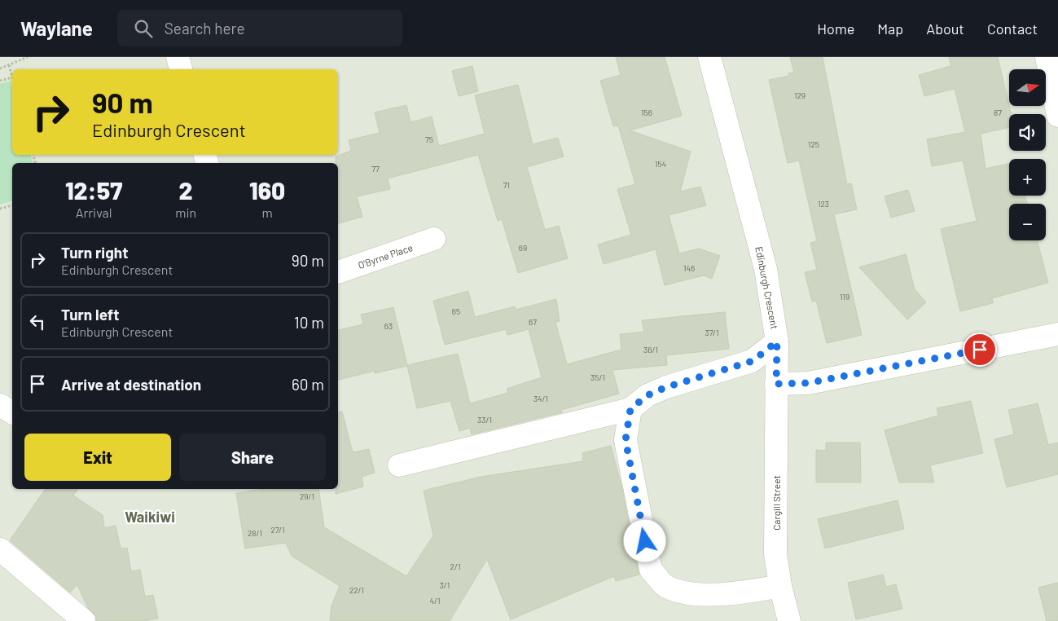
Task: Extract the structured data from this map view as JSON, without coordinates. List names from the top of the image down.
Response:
{
  "streets": {
    "street": ["O'Byrne Place", "Edinburgh Crescent", "Cargill Street"]
  },
  "crossings": [
    ["Edinburgh Crescent", "Cargill Street"]
  ],
  "districts": ["Waikiwi"],
  "house_numbers": [
    "129",
    "156",
    "87",
    "75",
    "125",
    "154",
    "77",
    "71",
    "123",
    "69",
    "146",
    "119",
    "65",
    "67",
    "63",
    "37/1",
    "36/1",
    "35/1",
    "34/1",
    "33/1",
    "29/1",
    "27/1",
    "28/1",
    "2/1",
    "3/1",
    "22/1",
    "4/1"
  ],
  "north": "right",
  "page": {
    "header": "Waylane",
    "search": "Search here",
    "nav": [
      "Home",
      "Map",
      "About",
      "Contact"
    ],
    "map_buttons": ["+", "−"],
    "turn": ["90 m", "Edinburgh Crescent"],
    "eta": [
      "12:57",
      "Arrival",
      "2",
      "min",
      "160",
      "m"
    ],
    "list": [
      {
        "name": "Turn right",
        "note": "Edinburgh Crescent",
        "value": "90 m"
      },
      {
        "name": "Turn left",
        "note": "Edinburgh Crescent",
        "value": "10 m"
      },
      {
        "name": "Arrive at destination",
        "value": "60 m"
      }
    ],
    "buttons": ["Exit", "Share"]
  }
}
